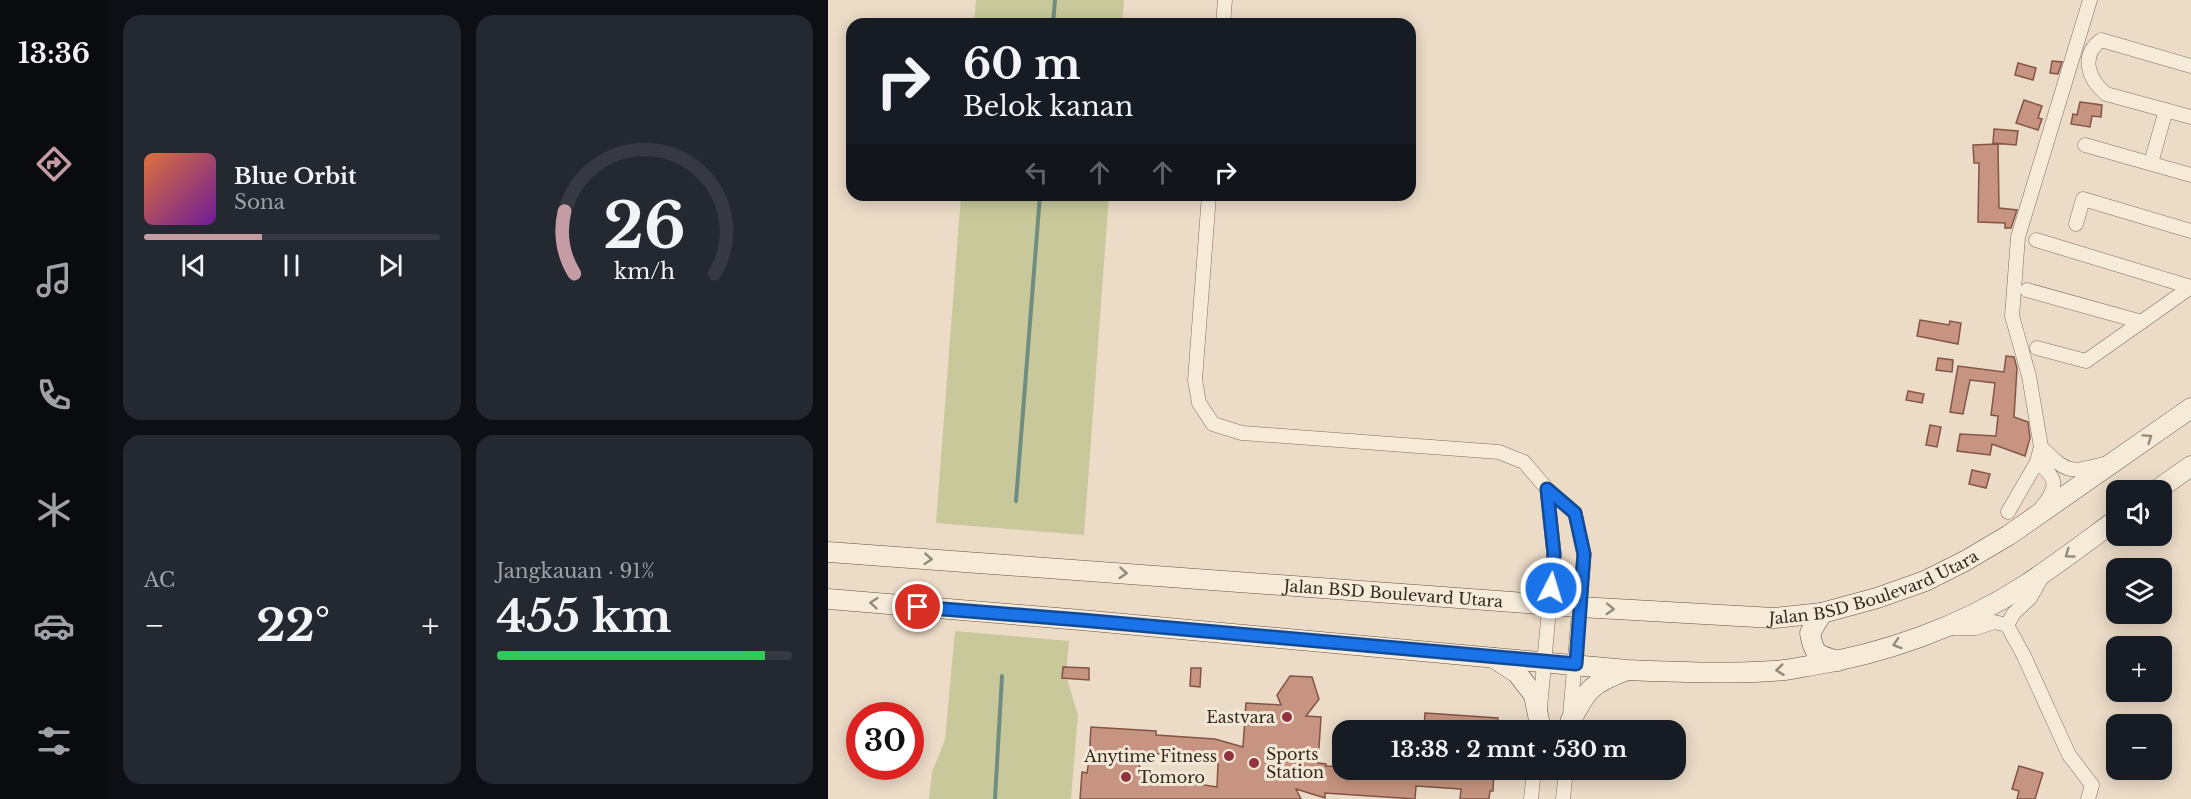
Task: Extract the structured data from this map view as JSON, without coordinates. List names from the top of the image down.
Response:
{
  "streets": {
    "main road": ["Jalan BSD Boulevard Utara"]
  },
  "places": [
    "Eastvara",
    "Anytime Fitness",
    "Sports Station",
    "Tomoro"
  ],
  "page": {
    "tabs": "13:36",
    "turn": ["60 m", "Belok kanan"],
    "song": ["Blue Orbit", "Sona"],
    "tile": [
      "AC",
      ["Jangkauan · 91%", "455 km"]
    ],
    "map_buttons": ["+", "−"],
    "heat": ["−", "22°", "+"],
    "limit": "30",
    "trip": "13:38 · 2 mnt · 530 m",
    "gauge": ["26", "km/h"]
  }
}
